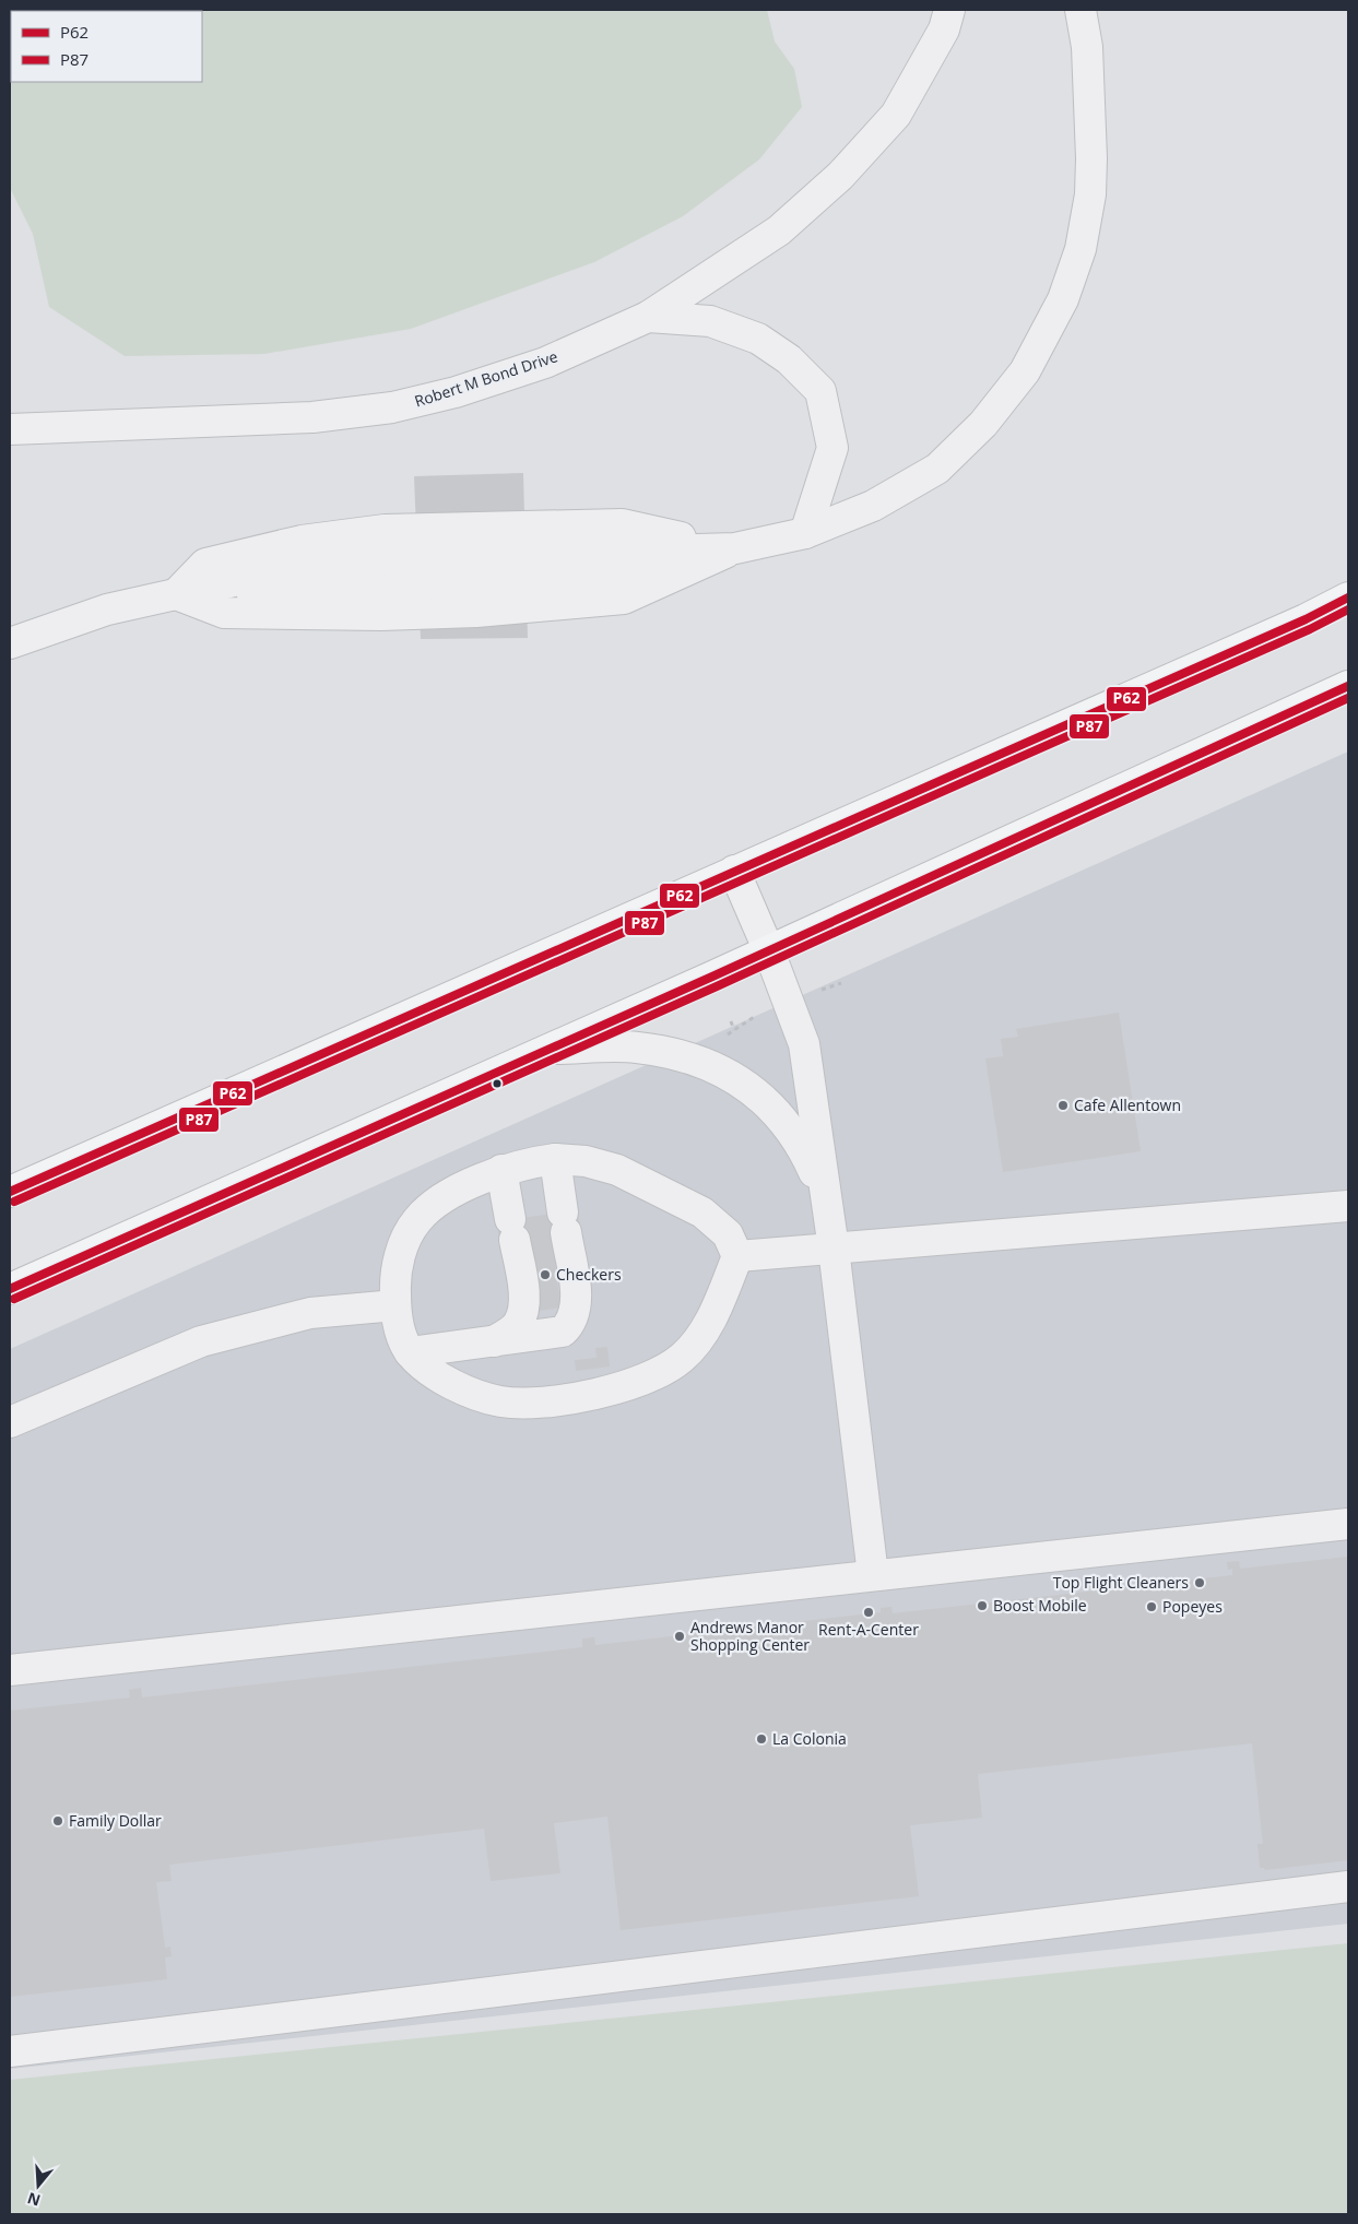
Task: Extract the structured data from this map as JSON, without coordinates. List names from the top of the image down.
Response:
{
  "streets": {
    "street": ["Robert M Bond Drive"]
  },
  "places": [
    "Cafe Allentown",
    "Checkers",
    "Top Flight Cleaners",
    "Boost Mobile",
    "Popeyes",
    "Rent-A-Center",
    "Andrews Manor Shopping Center",
    "La Colonia",
    "Family Dollar"
  ],
  "lines": ["transit line P62", "transit line P87"],
  "legend": ["P62", "P87"],
  "north": "bottom"
}
